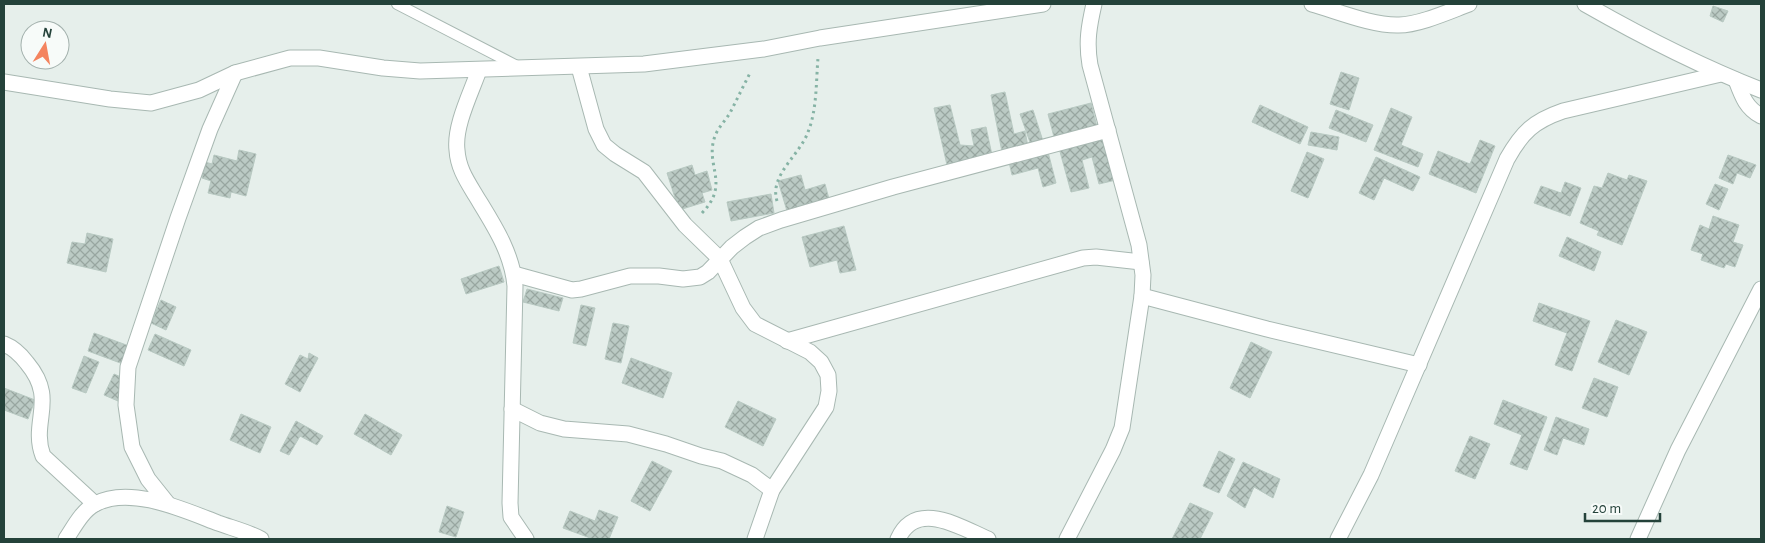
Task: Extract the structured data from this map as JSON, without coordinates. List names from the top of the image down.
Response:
{
  "scale_bar": "20 m",
  "north": "top"
}
